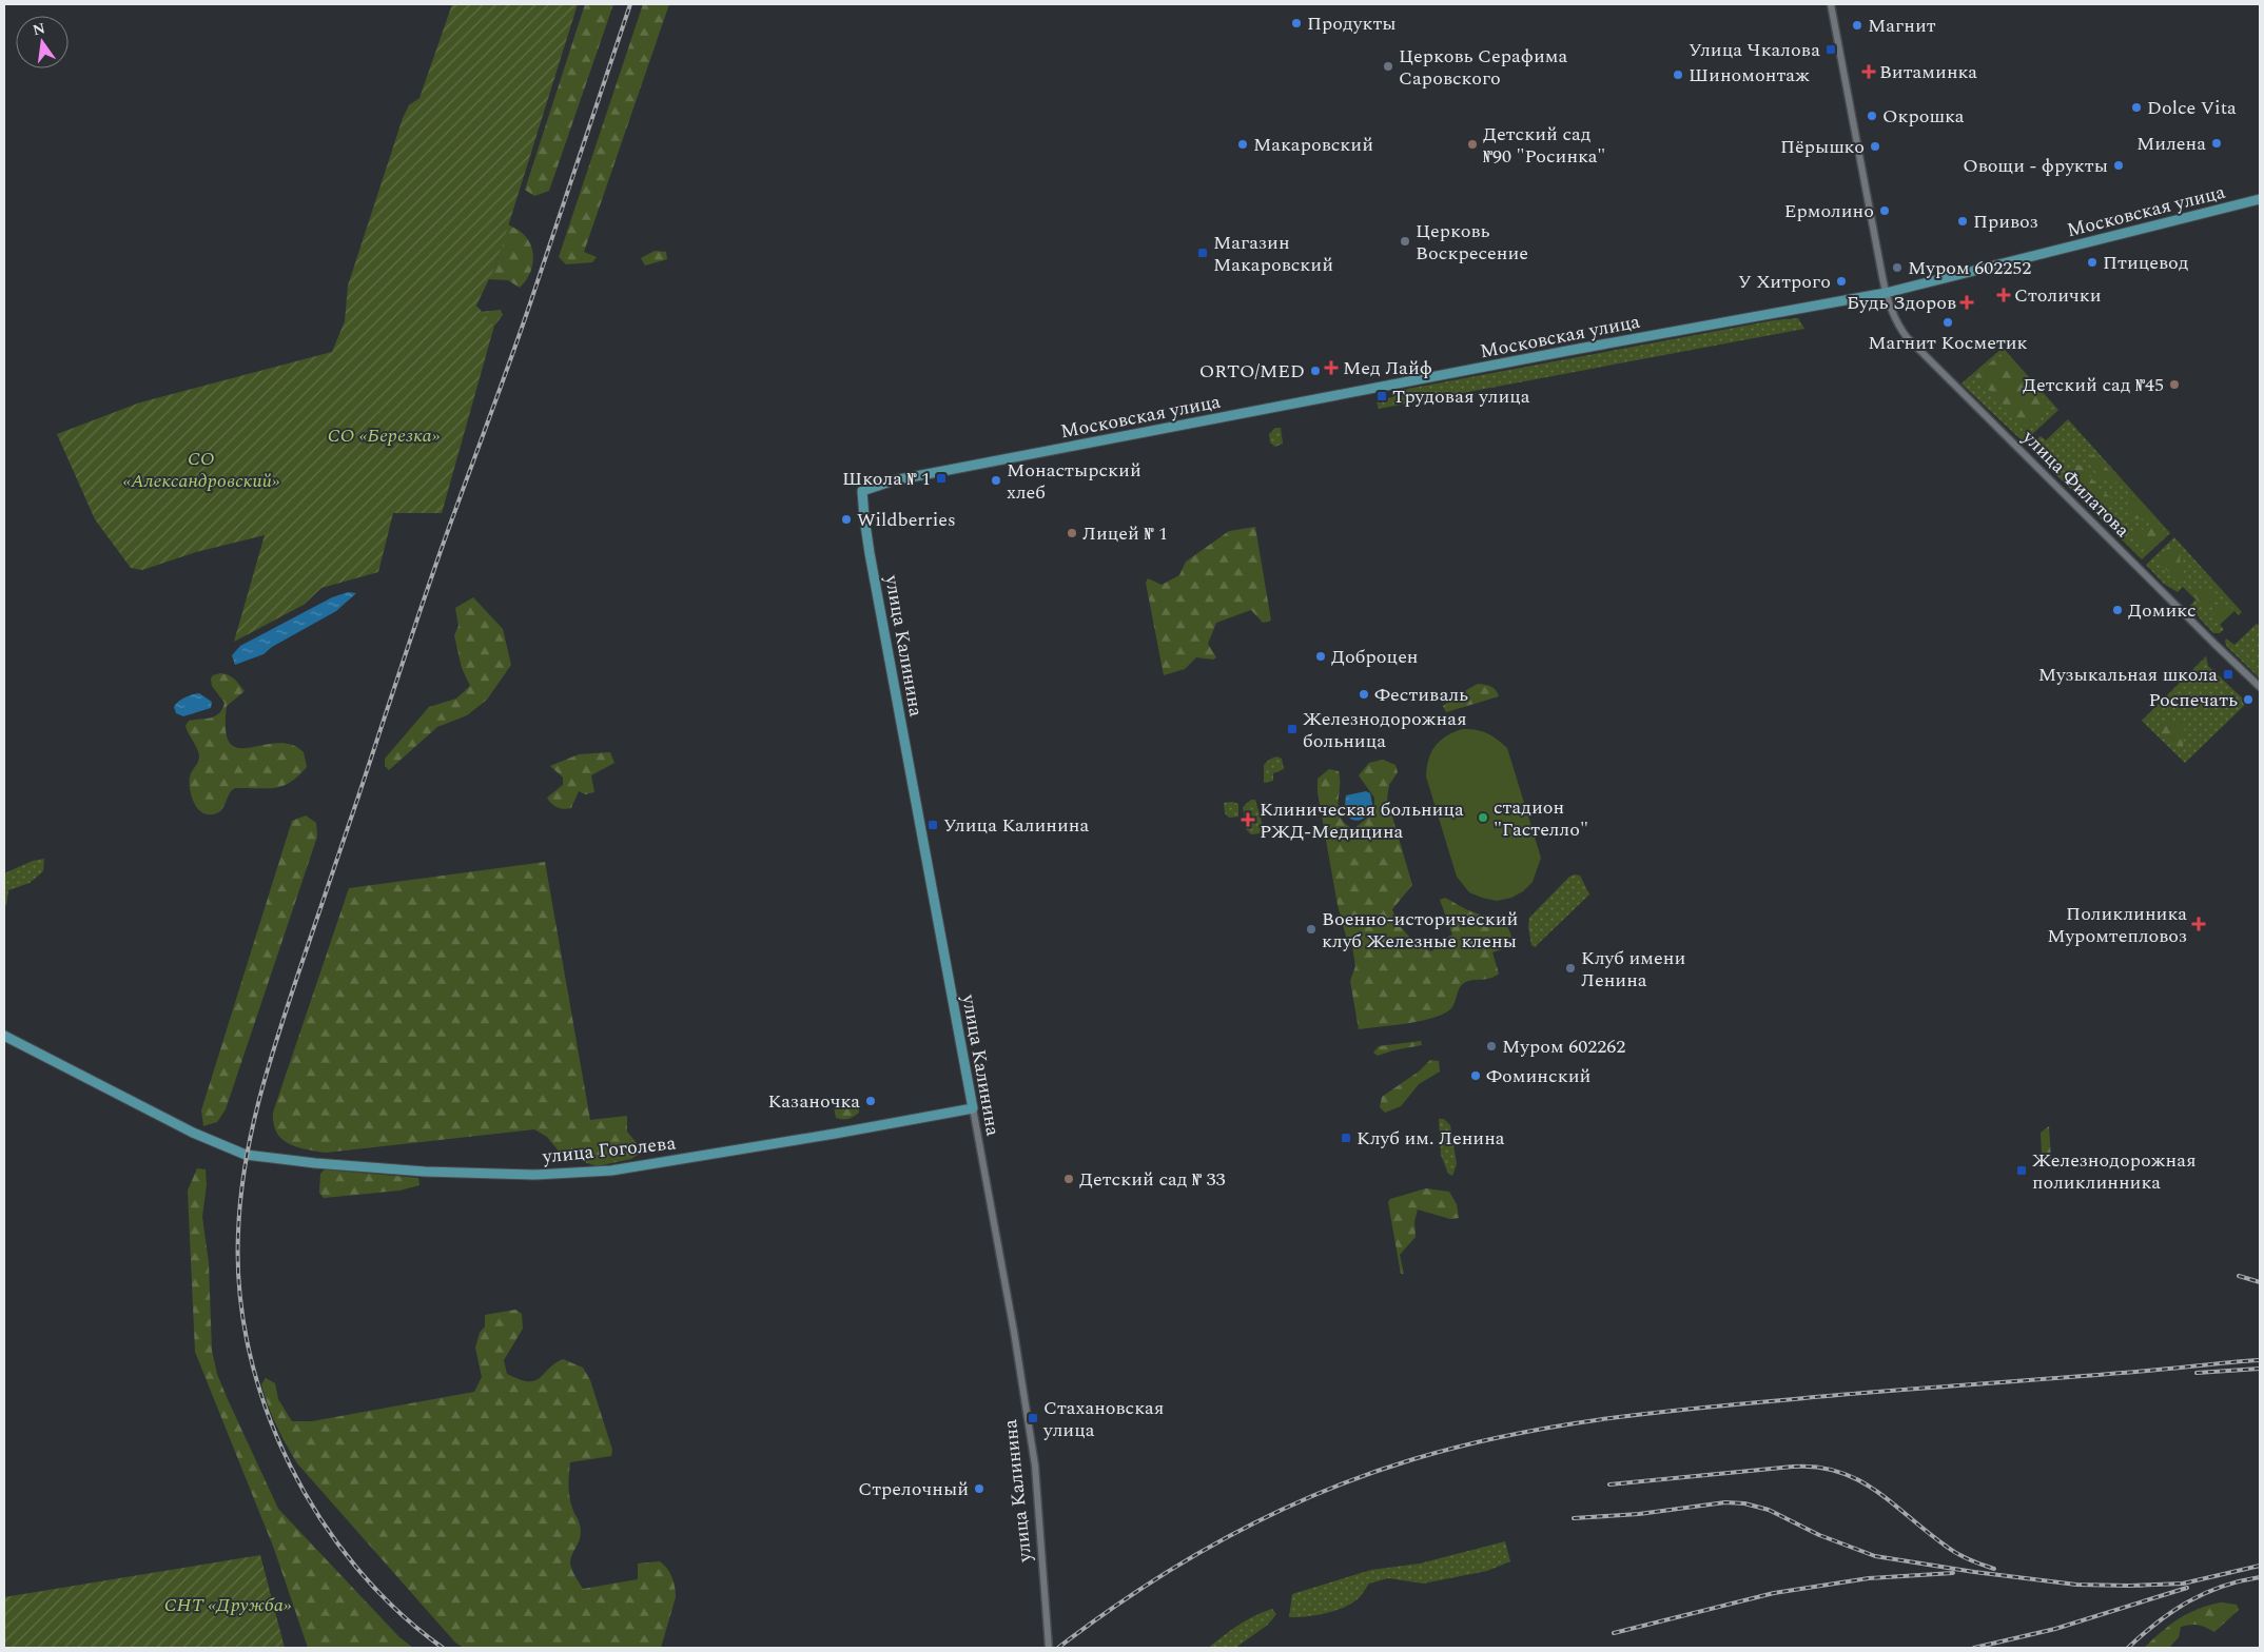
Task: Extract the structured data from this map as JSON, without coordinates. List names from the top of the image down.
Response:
{
  "streets": {
    "main road": ["Московская улица", "улица Калинина", "улица Гоголева"],
    "street": ["улица Филатова"]
  },
  "crossings": [
    ["Московская улица", "улица Филатова"],
    ["Московская улица", "улица Калинина"],
    ["улица Калинина", "улица Гоголева"]
  ],
  "parks": ["СО «Березка»", "СО «Александровский»", "СНТ «Дружба»"],
  "places": {
    "other": [
      "Продукты",
      "Магнит",
      "Церковь Серафима Саровского",
      "Шиномонтаж",
      "Dolce Vita",
      "Окрошка",
      "Милена",
      "Макаровский",
      "Детский сад №90 \"Росинка\"",
      "Пёрышко",
      "Овощи - фрукты",
      "Ермолино",
      "Привоз",
      "Церковь Воскресение",
      "Птицевод",
      "Муром 602252",
      "У Хитрого",
      "Магнит Косметик",
      "ORTO/MED",
      "Детский сад №45",
      "Монастырский хлеб",
      "Wildberries",
      "Лицей № 1",
      "Домикс",
      "Доброцен",
      "Фестиваль",
      "Роспечать",
      "стадион \"Гастелло\"",
      "Военно-исторический клуб Железные клены",
      "Клуб имени Ленина",
      "Муром 602262",
      "Фоминский",
      "Казаночка",
      "Детский сад № 33",
      "Стрелочный"
    ],
    "transit": [
      "Улица Чкалова",
      "Магазин Макаровский",
      "Трудовая улица",
      "Школа № 1",
      "Музыкальная школа",
      "Железнодорожная больница",
      "Улица Калинина",
      "Клуб им. Ленина",
      "Железнодорожная поликлинника",
      "Стахановская улица"
    ],
    "health": [
      "Витаминка",
      "Столички",
      "Будь Здоров",
      "Мед Лайф",
      "Клиническая больница РЖД-Медицина",
      "Поликлиника Муромтепловоз"
    ]
  },
  "north": "top"
}
